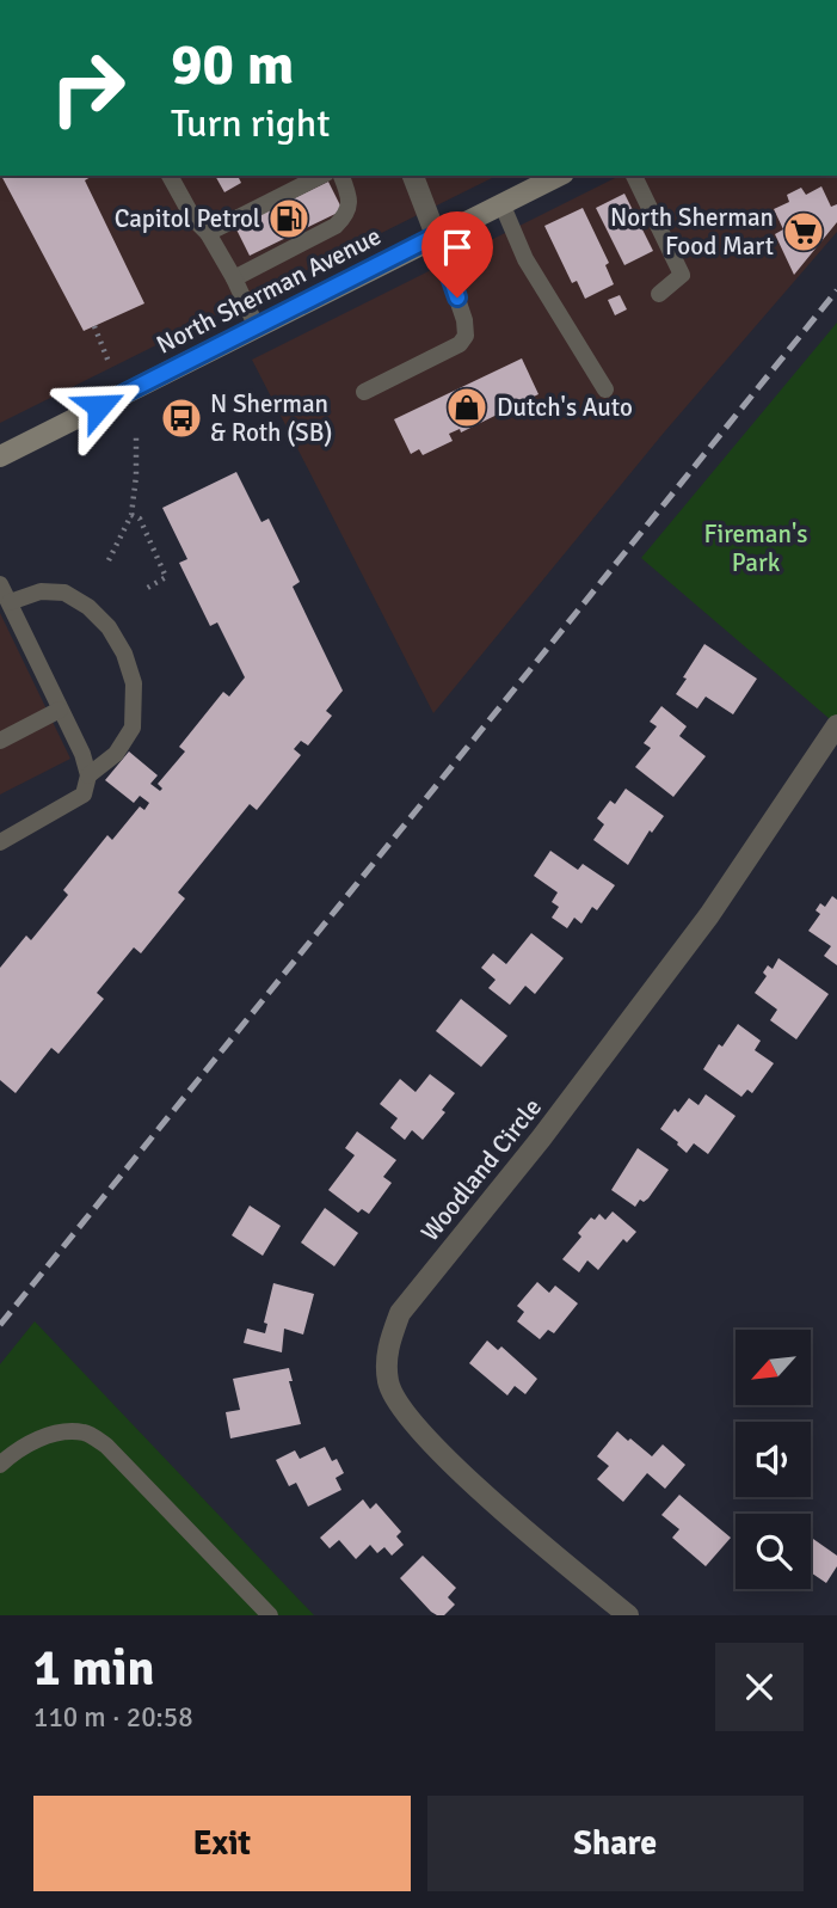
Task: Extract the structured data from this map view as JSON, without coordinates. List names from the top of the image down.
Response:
{
  "streets": {
    "street": ["North Sherman Avenue", "Woodland Circle"]
  },
  "parks": ["Fireman's Park"],
  "places": {
    "fuel station": ["Capitol Petrol"],
    "supermarket": ["North Sherman Food Mart"],
    "shop": ["Dutch's Auto"],
    "bus stop": ["N Sherman & Roth (SB)"]
  },
  "north": "bottom left",
  "page": {
    "turn": ["90 m", "Turn right"],
    "heading": ["1 min", "110 m · 20:58"],
    "buttons": ["Exit", "Share"]
  }
}
